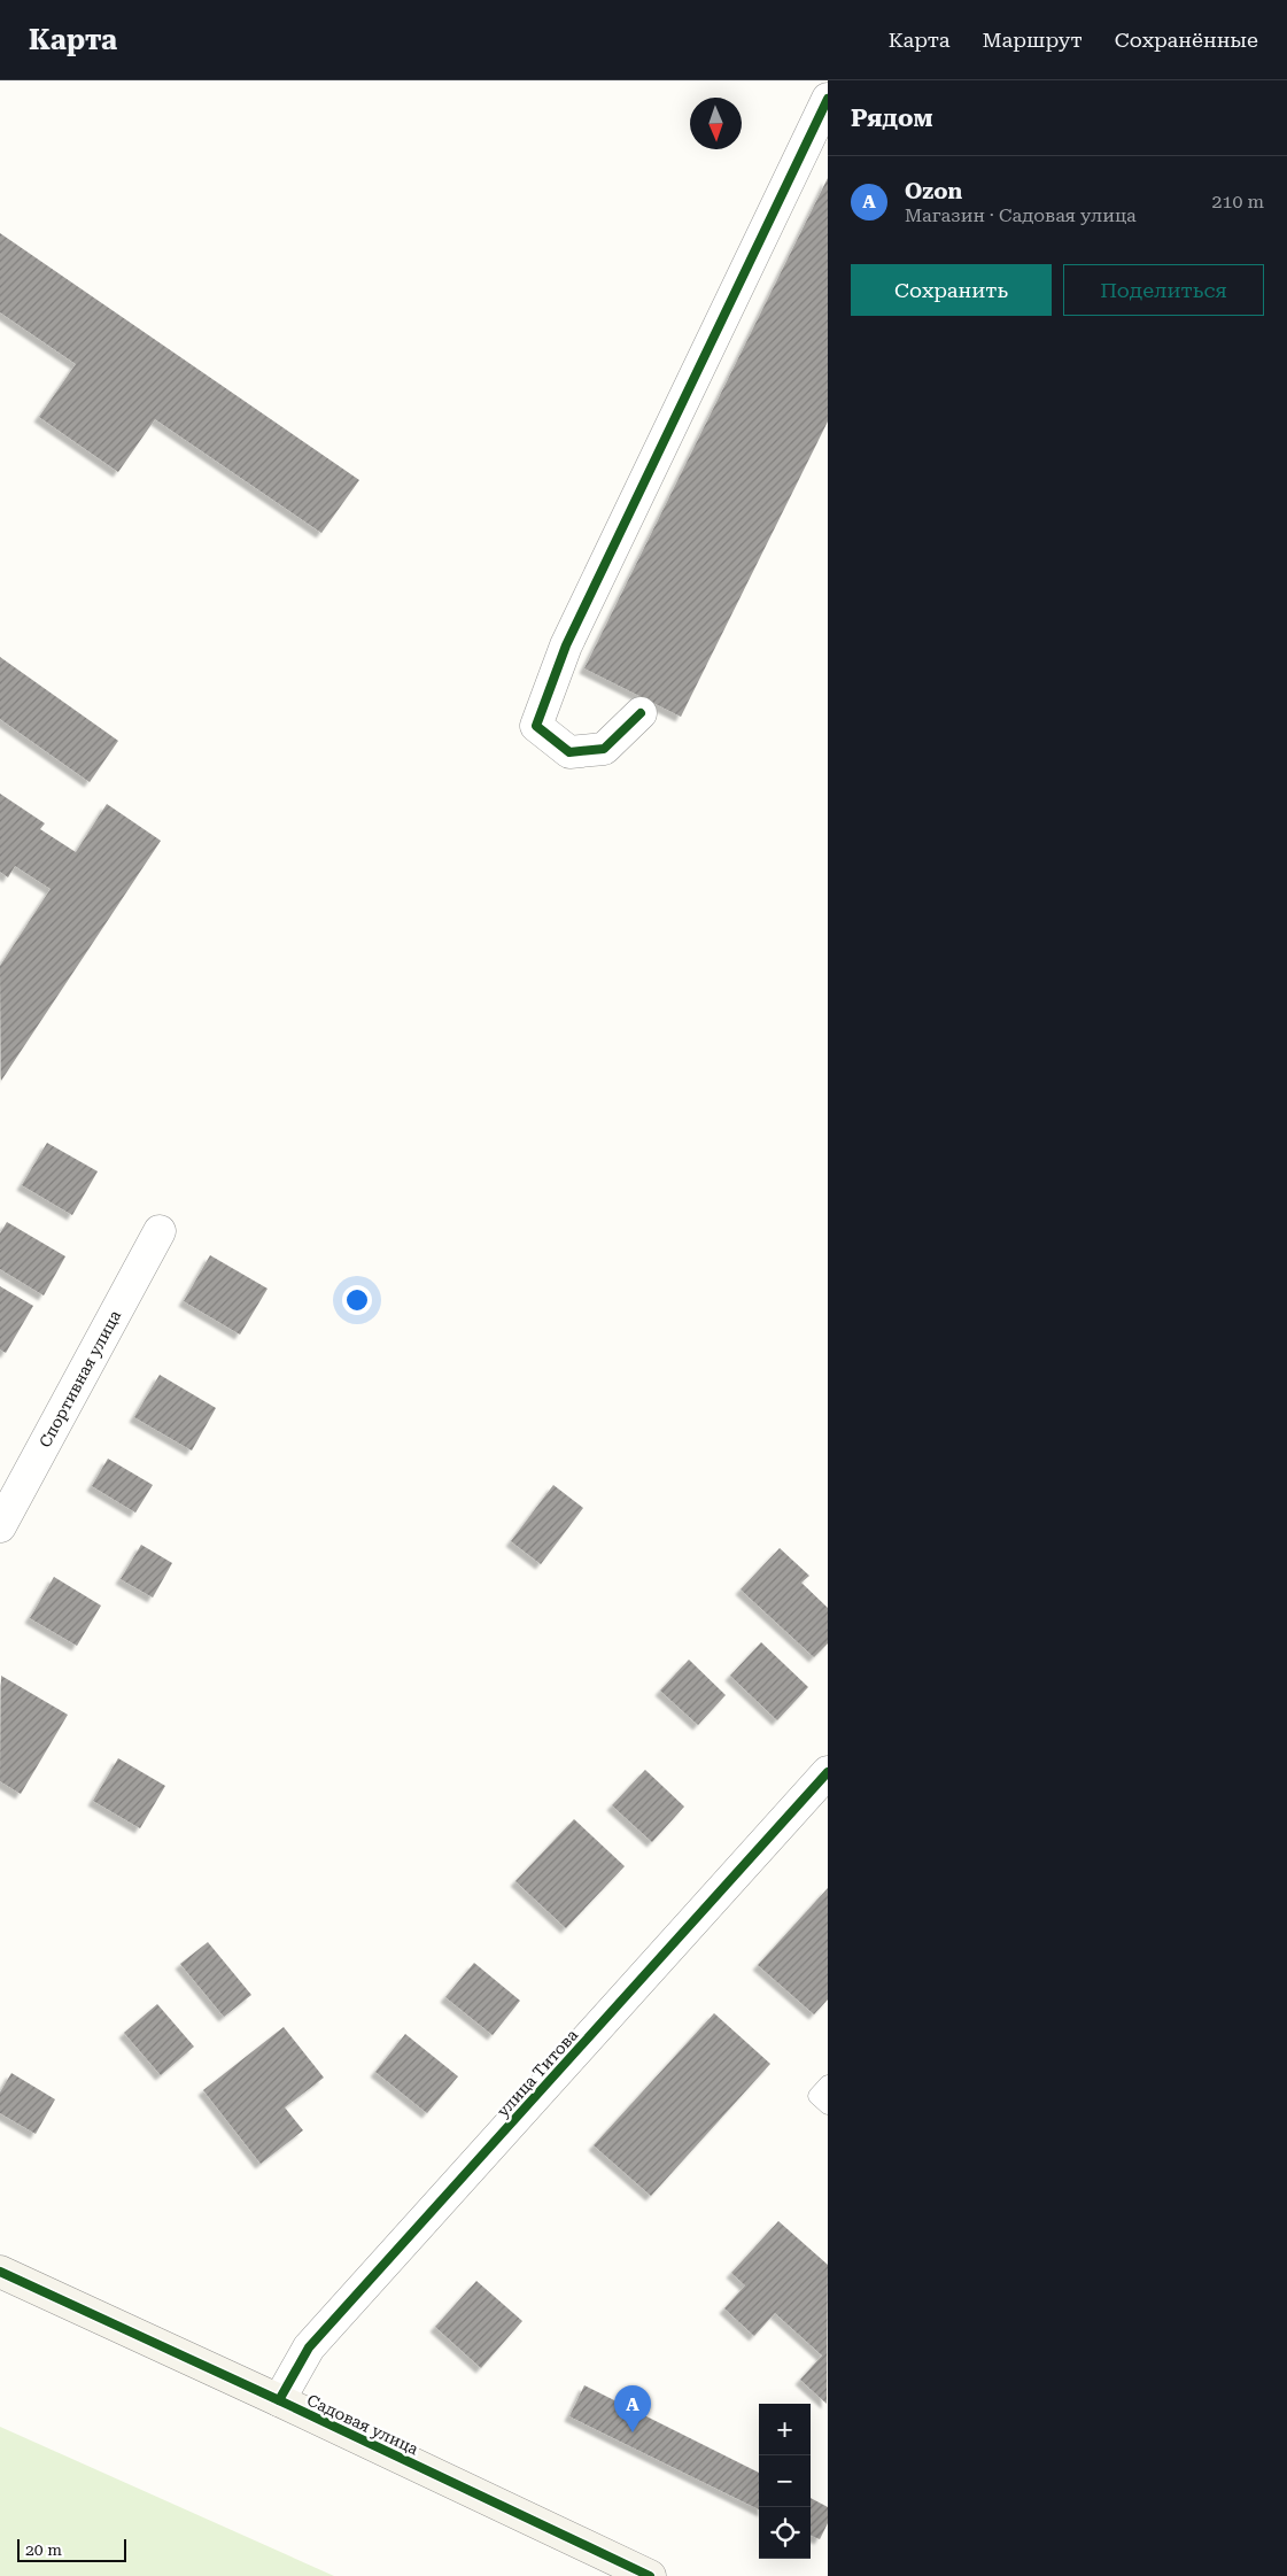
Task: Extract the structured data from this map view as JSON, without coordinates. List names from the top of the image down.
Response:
{
  "streets": {
    "street": ["Спортивная улица", "улица Титова", "Садовая улица"]
  },
  "crossings": [
    ["улица Титова", "Садовая улица"]
  ],
  "scale_bar": "20 m",
  "north": "bottom",
  "page": {
    "header": "Карта",
    "nav": ["Карта", "Маршрут", "Сохранённые"],
    "heading": "Рядом",
    "list": [
      {
        "mark": "A",
        "name": "Ozon",
        "note": "Магазин · Садовая улица",
        "value": "210 m"
      }
    ],
    "buttons": ["Сохранить", "Поделиться"],
    "pins": "A",
    "map_buttons": ["+", "−"],
    "scale": "20 m"
  }
}
